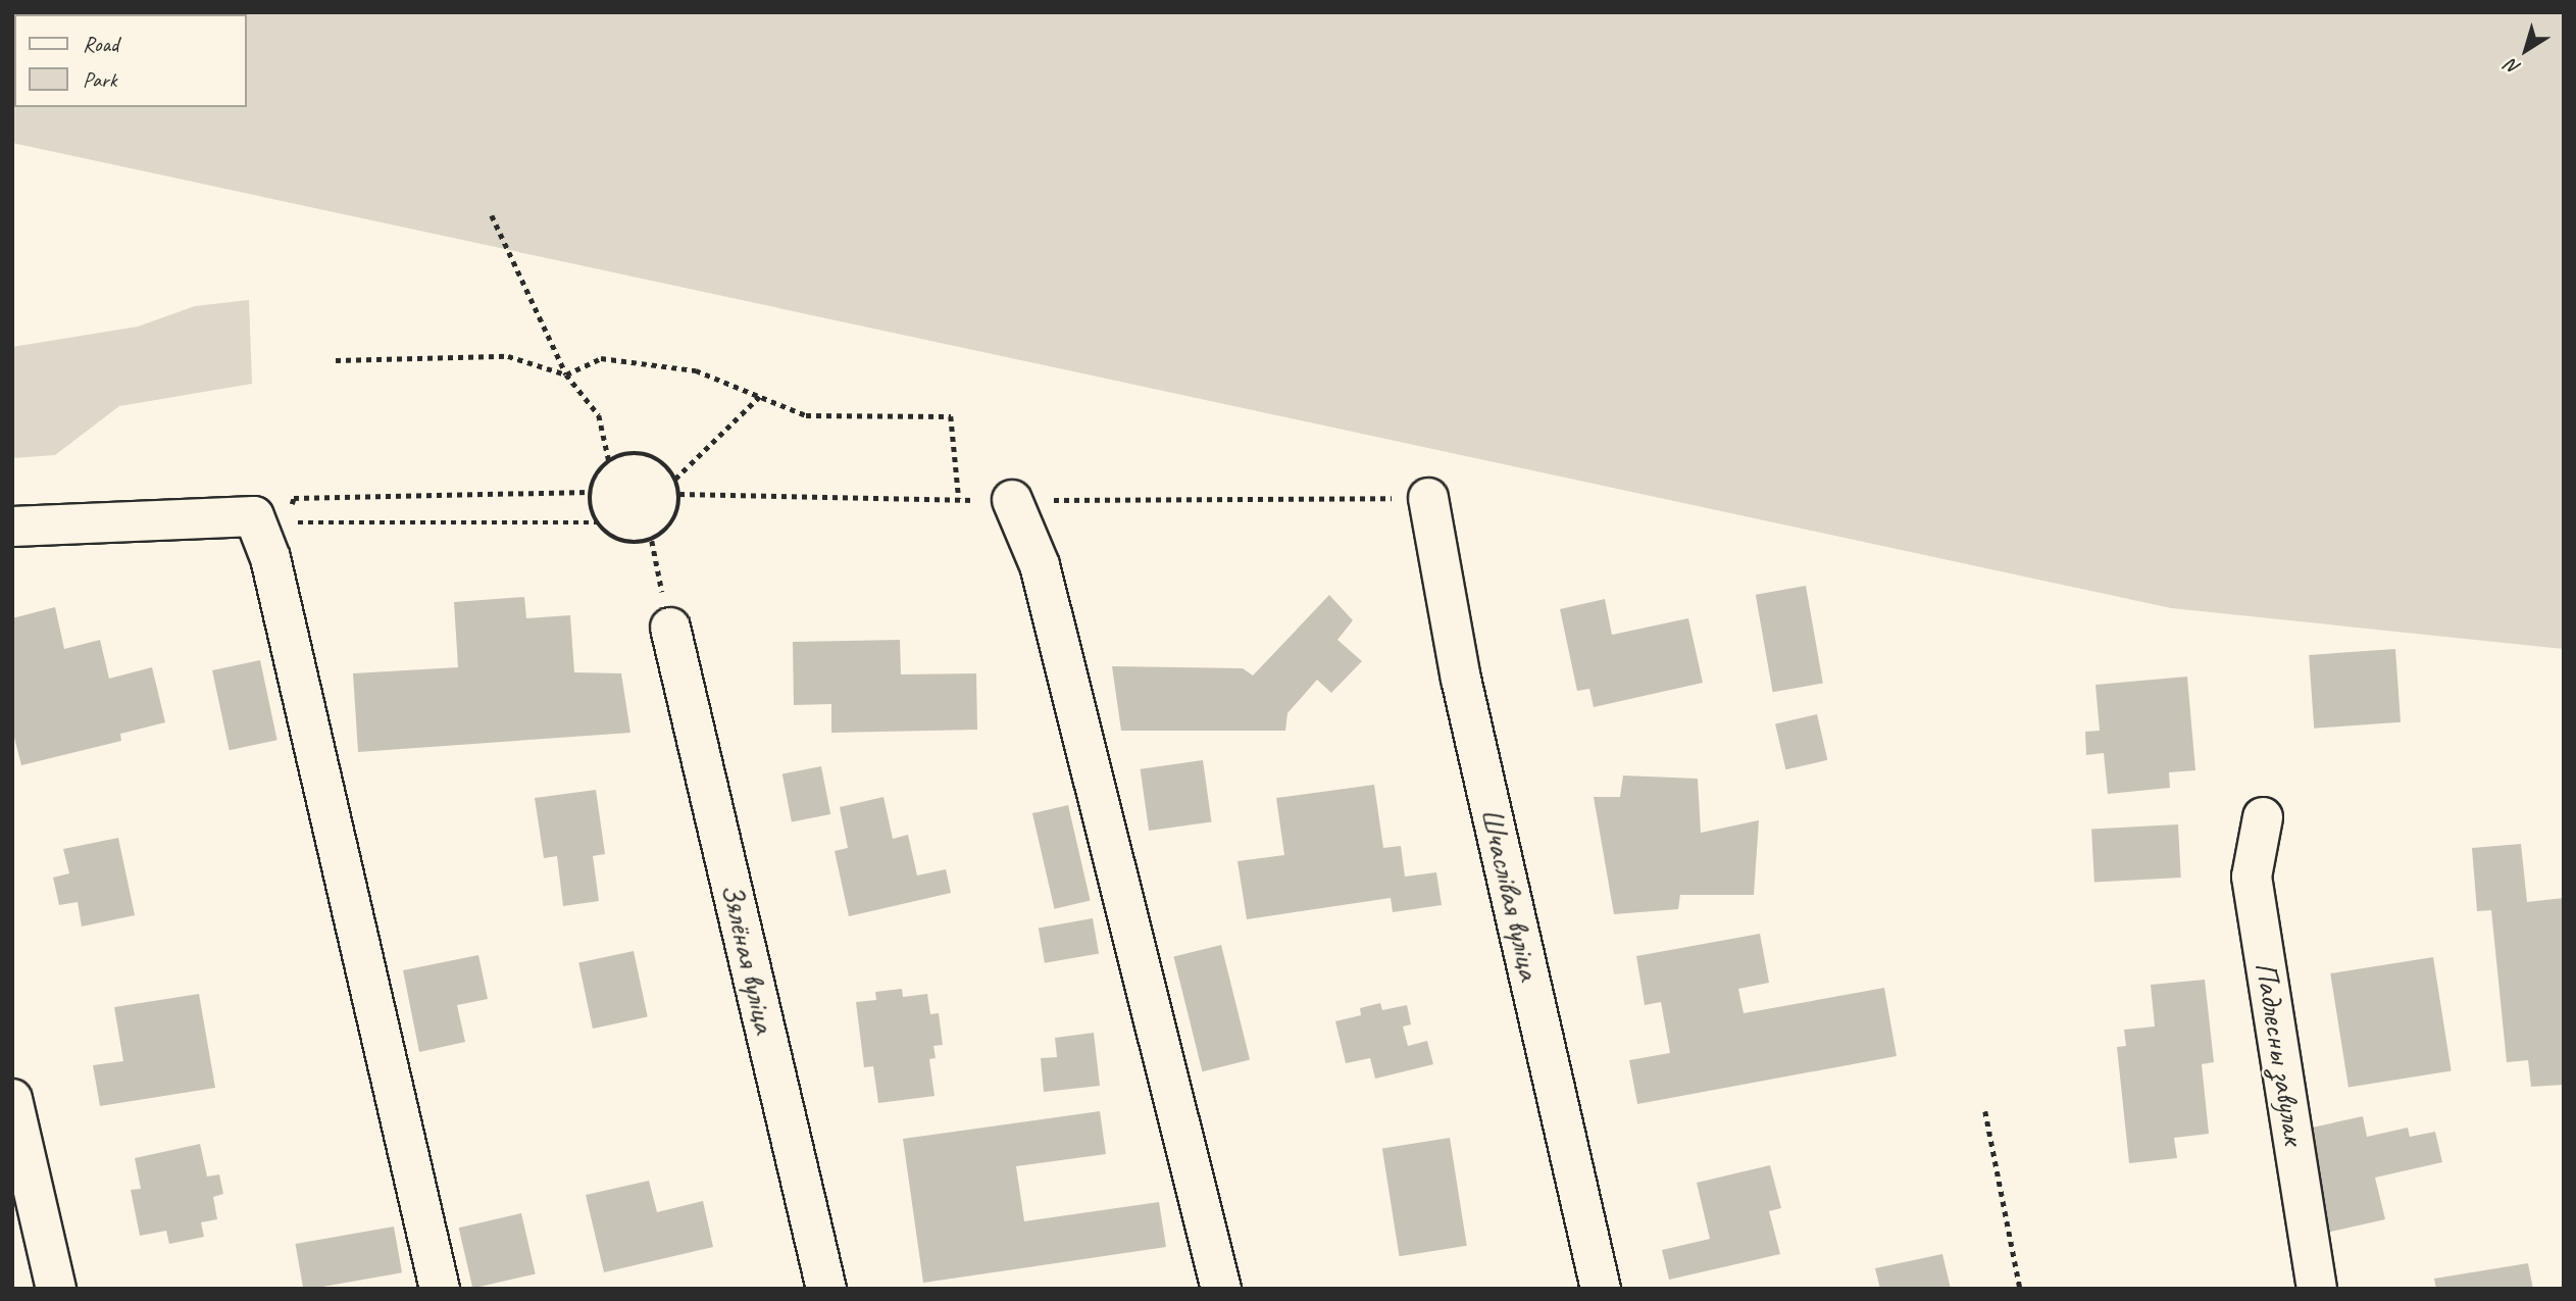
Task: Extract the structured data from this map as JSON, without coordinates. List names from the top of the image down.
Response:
{
  "streets": {
    "street": ["Шчаслівая вуліца", "Зялёная вуліца", "Падлесны завулак"]
  },
  "legend": ["Road", "Park"],
  "north": "bottom left"
}
